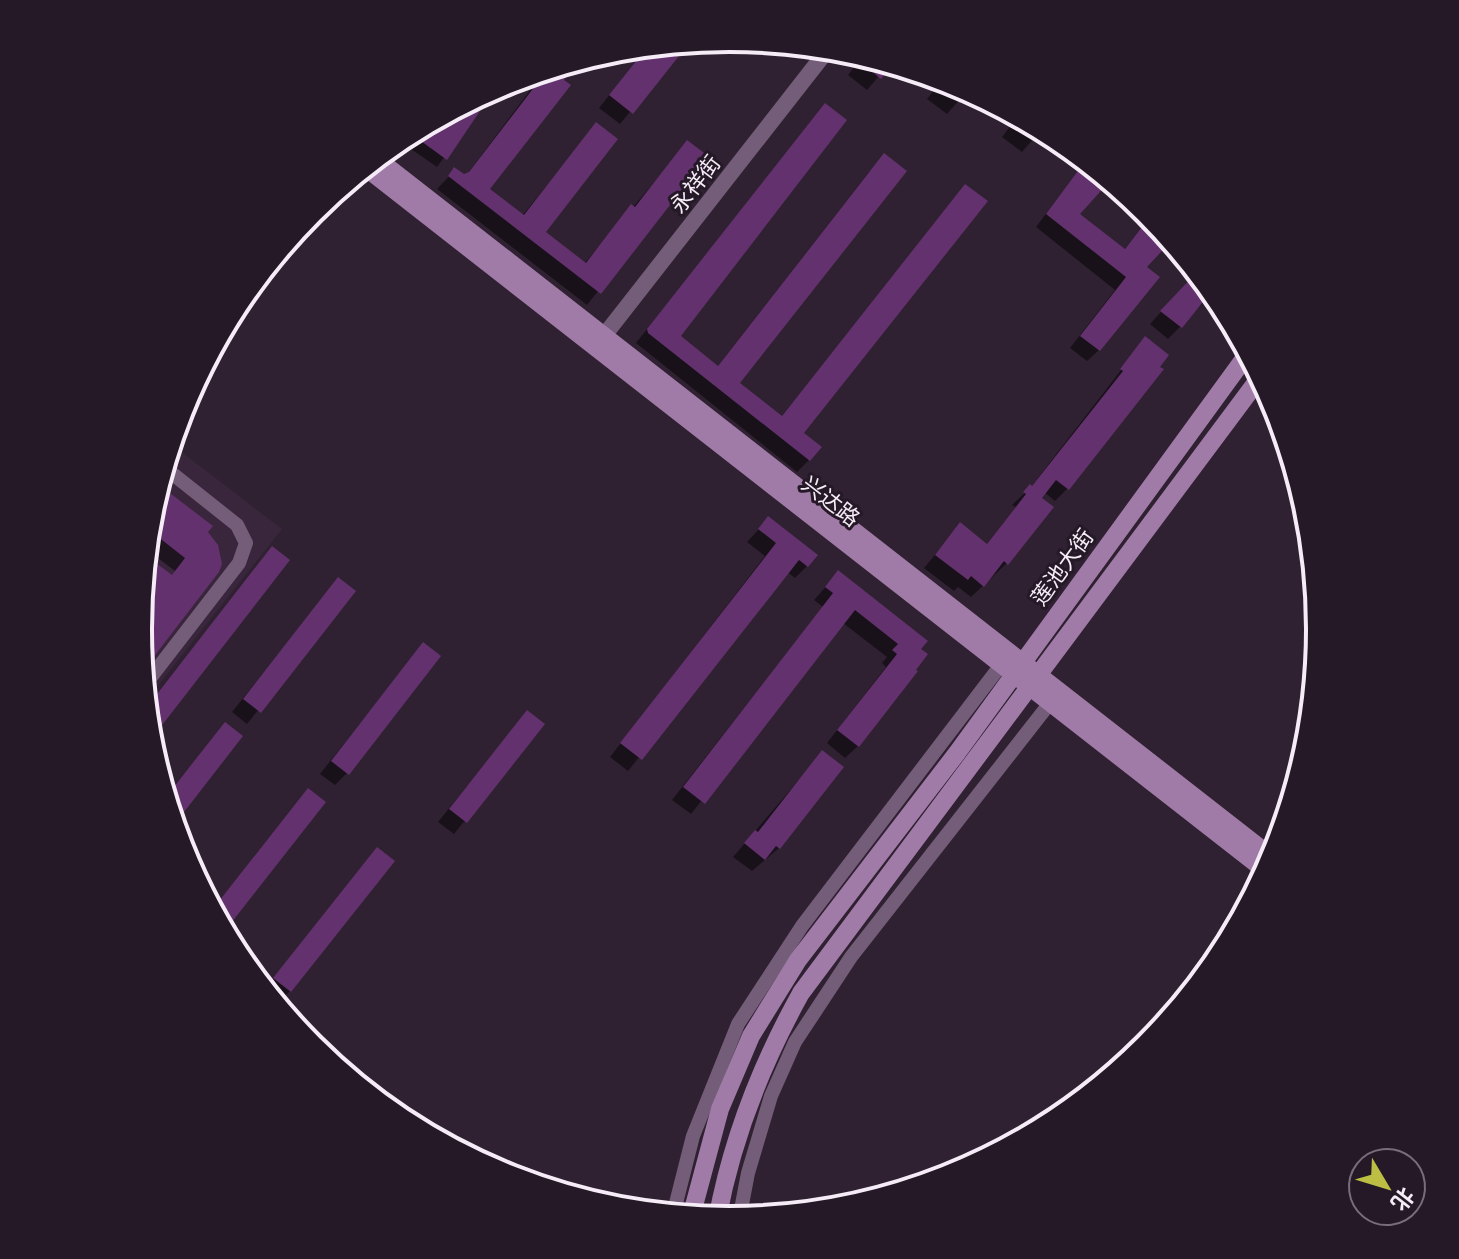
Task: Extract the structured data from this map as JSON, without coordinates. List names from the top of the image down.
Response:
{
  "streets": {
    "main road": ["兴达路", "莲池大街"],
    "street": ["永祥街"]
  },
  "crossings": [
    ["永祥街", "兴达路"],
    ["兴达路", "莲池大街"]
  ],
  "north": "bottom right"
}
